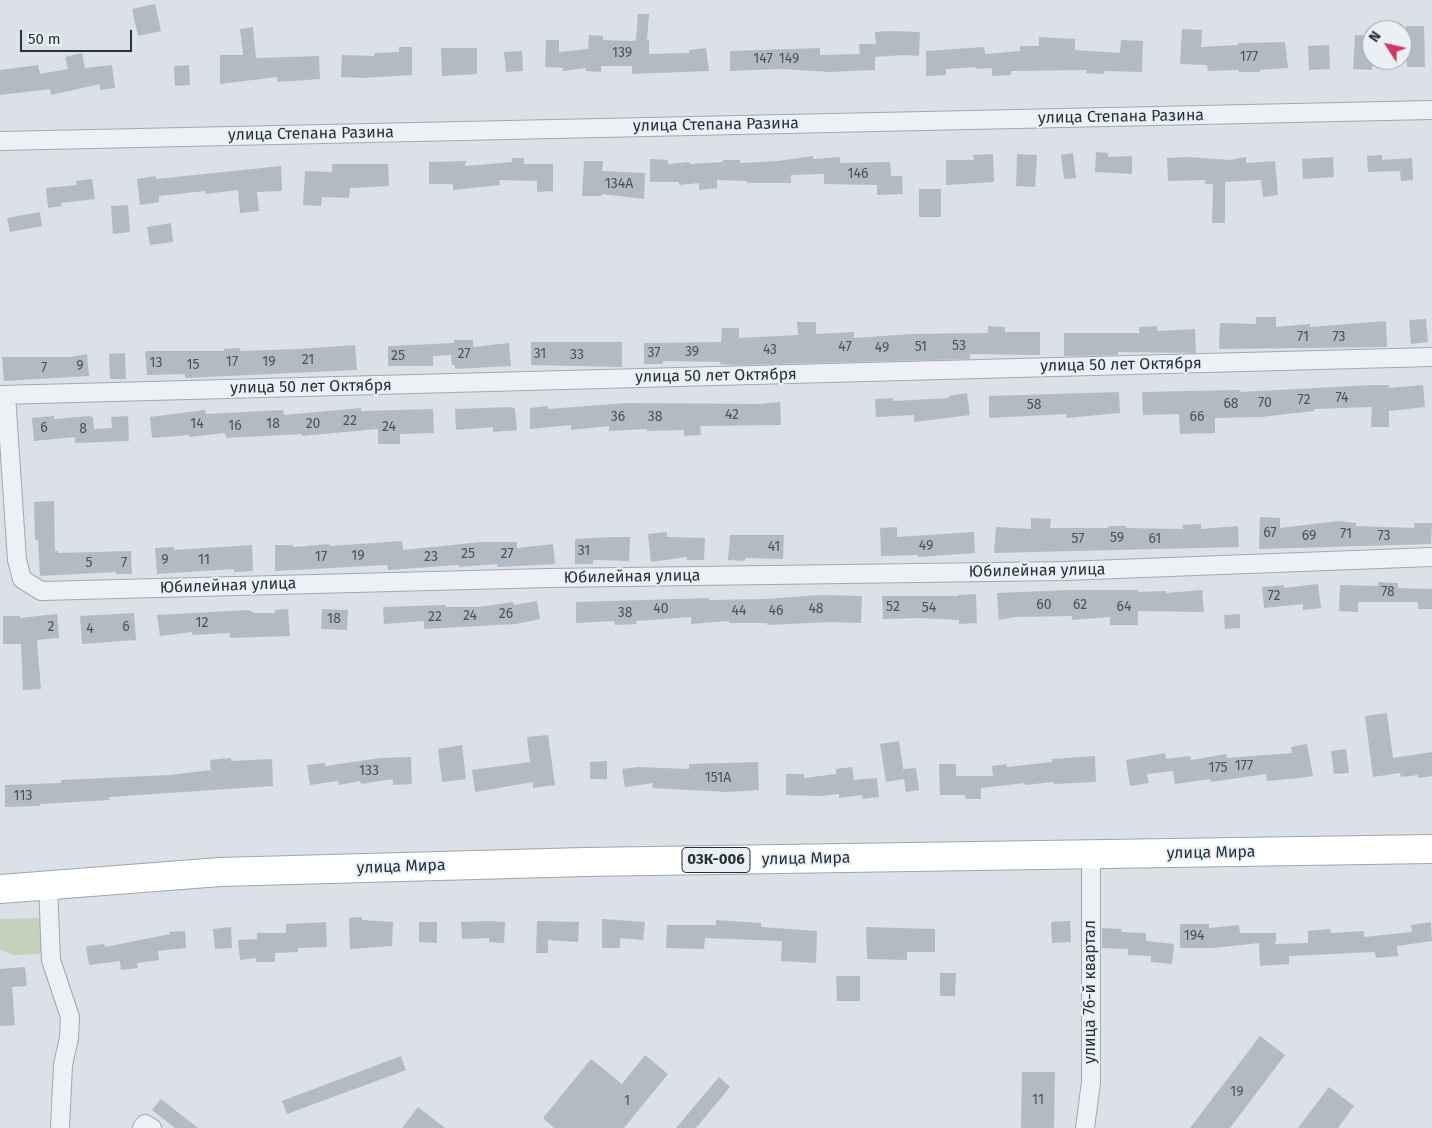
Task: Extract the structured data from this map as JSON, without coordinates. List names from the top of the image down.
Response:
{
  "streets": {
    "main road": ["улица Мира", "03К-006"],
    "street": [
      "улица Степана Разина",
      "улица 50 лет Октября",
      "Юбилейная улица",
      "улица 76-й квартал"
    ]
  },
  "crossings": [
    ["улица 50 лет Октября", "Юбилейная улица"],
    ["улица Мира", "улица 76-й квартал"]
  ],
  "house_numbers": [
    "139",
    "177",
    "147",
    "149",
    "146",
    "134А",
    "71",
    "73",
    "53",
    "47",
    "51",
    "49",
    "43",
    "39",
    "37",
    "27",
    "31",
    "33",
    "25",
    "21",
    "17",
    "19",
    "13",
    "15",
    "9",
    "7",
    "74",
    "72",
    "70",
    "68",
    "58",
    "42",
    "36",
    "38",
    "66",
    "22",
    "14",
    "18",
    "20",
    "16",
    "24",
    "6",
    "8",
    "67",
    "71",
    "69",
    "73",
    "59",
    "57",
    "61",
    "49",
    "41",
    "31",
    "25",
    "27",
    "19",
    "17",
    "23",
    "9",
    "11",
    "5",
    "7",
    "78",
    "72",
    "60",
    "62",
    "52",
    "64",
    "54",
    "40",
    "48",
    "44",
    "46",
    "38",
    "26",
    "24",
    "22",
    "18",
    "12",
    "2",
    "6",
    "4",
    "177",
    "175",
    "133",
    "151А",
    "113",
    "194",
    "19",
    "11",
    "1"
  ],
  "scale_bar": "50 m",
  "north": "top left"
}
